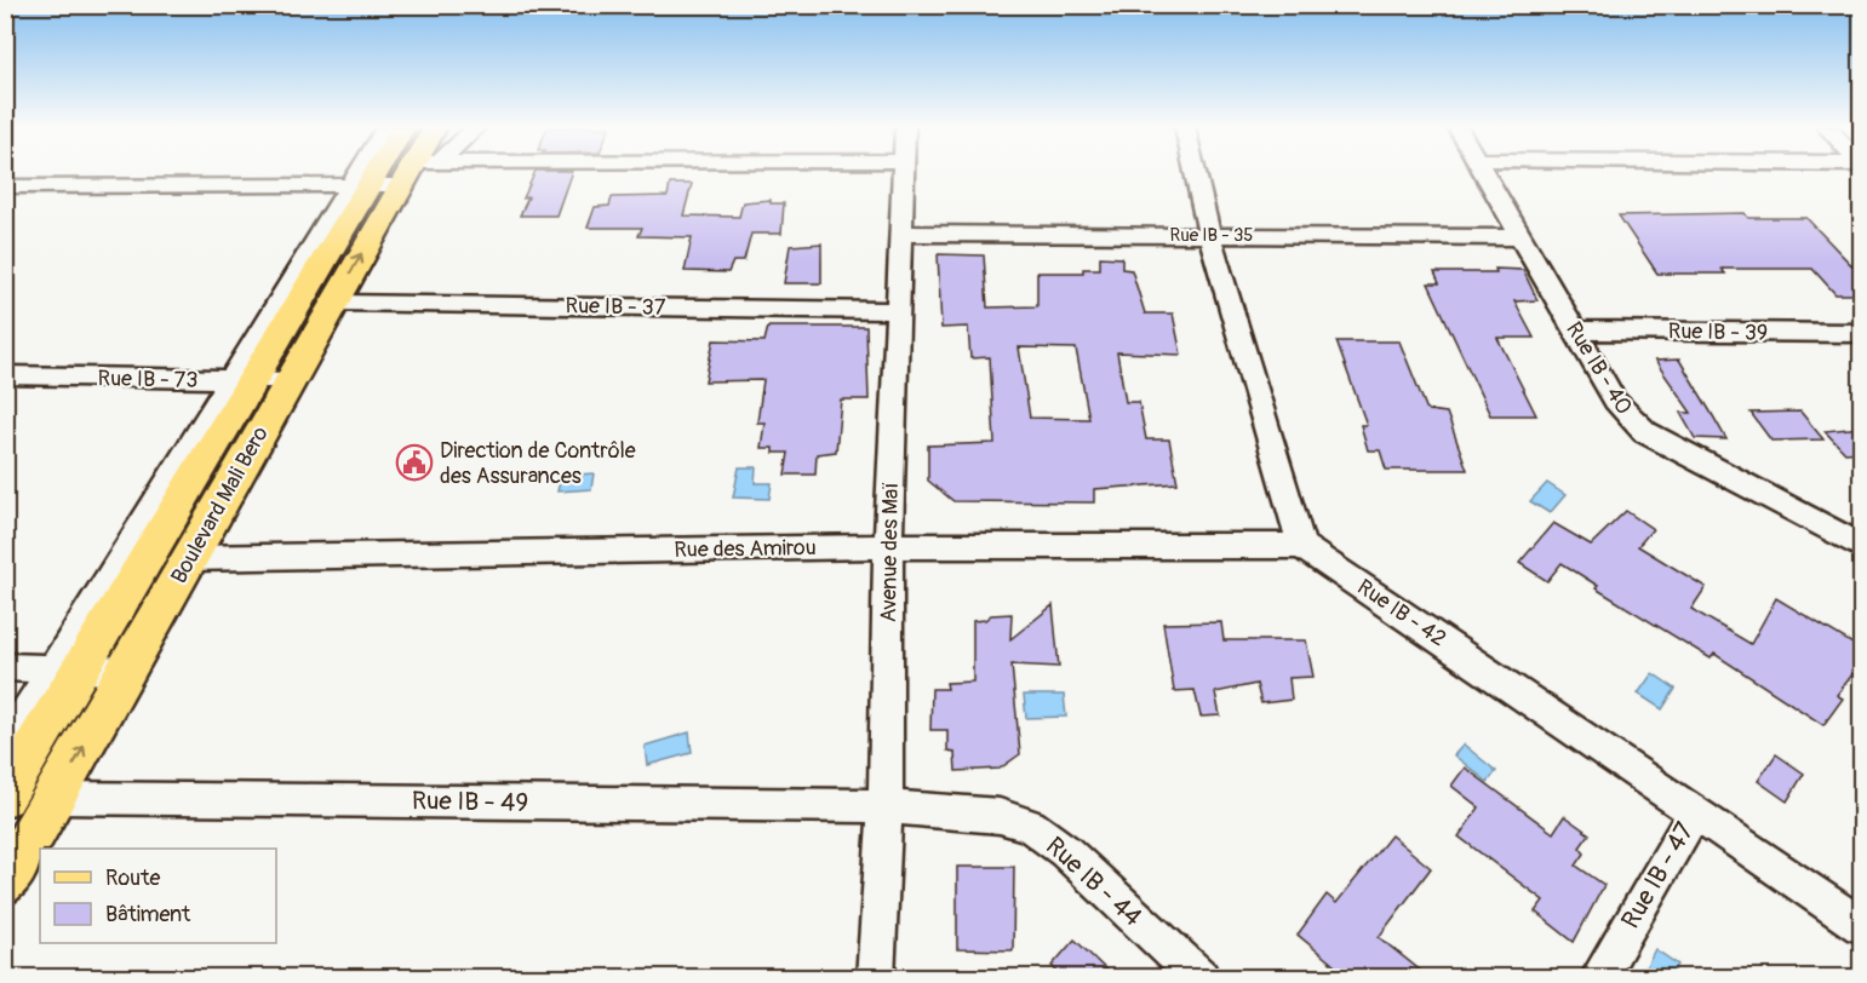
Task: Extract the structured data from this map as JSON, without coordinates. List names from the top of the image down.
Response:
{
  "streets": {
    "main road": ["Boulevard Mali Bero"],
    "street": [
      "Rue IB - 35",
      "Rue IB - 37",
      "Rue IB - 39",
      "Rue IB - 40",
      "Rue IB - 73",
      "Rue des Amirou",
      "Avenue des Maï",
      "Rue IB - 42",
      "Rue IB - 49",
      "Rue IB - 47",
      "Rue IB - 44"
    ]
  },
  "crossings": [
    ["Rue IB - 35", "Rue IB - 40"],
    ["Rue IB - 35", "Avenue des Maï"],
    ["Rue IB - 37", "Boulevard Mali Bero"],
    ["Rue IB - 37", "Avenue des Maï"],
    ["Rue IB - 39", "Rue IB - 40"],
    ["Rue IB - 73", "Boulevard Mali Bero"],
    ["Boulevard Mali Bero", "Rue des Amirou"],
    ["Boulevard Mali Bero", "Rue IB - 49"],
    ["Rue des Amirou", "Avenue des Maï"],
    ["Rue des Amirou", "Rue IB - 42"],
    ["Avenue des Maï", "Rue IB - 49"],
    ["Avenue des Maï", "Rue IB - 44"],
    ["Rue IB - 42", "Rue IB - 47"],
    ["Rue IB - 49", "Rue IB - 44"]
  ],
  "places": {
    "public building": ["Direction de Contrôle des Assurances"]
  },
  "legend": ["Route", "Bâtiment"]
}
